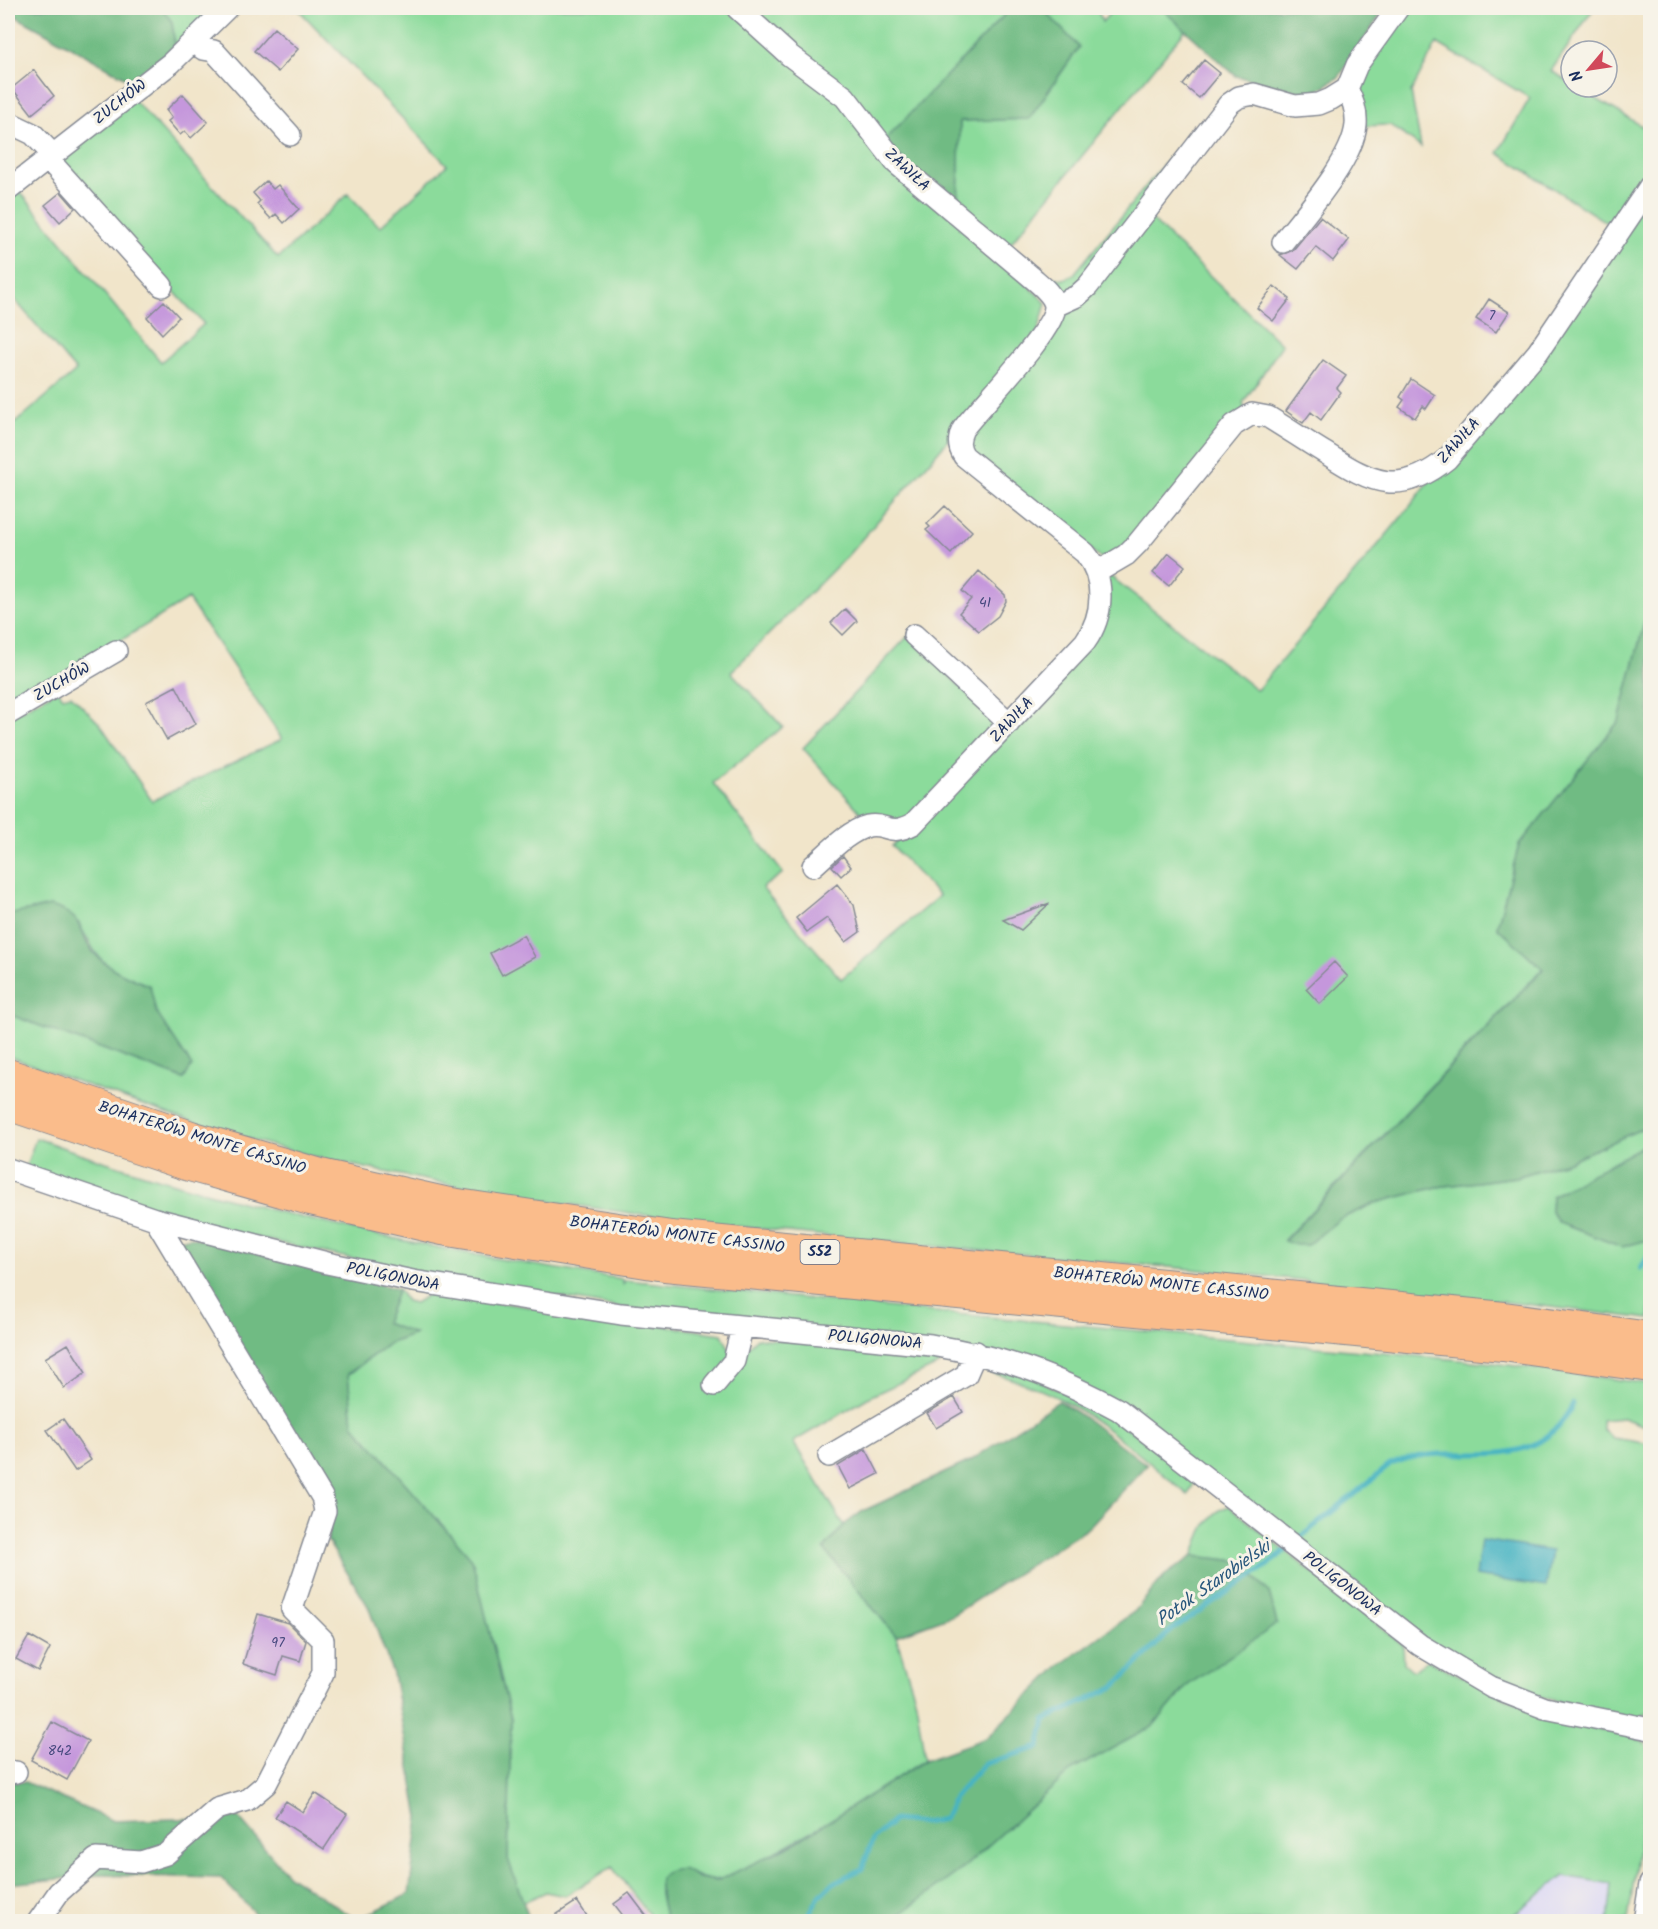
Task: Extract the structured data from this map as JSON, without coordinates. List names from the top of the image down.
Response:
{
  "streets": {
    "highway": ["BOHATERÓW MONTE CASSINO", "S52"],
    "street": ["ZUCHÓW", "ZAWIŁA", "POLIGONOWA"]
  },
  "water": ["Potok Starobielski"],
  "house_numbers": [
    "7",
    "41",
    "97",
    "842"
  ],
  "north": "bottom left"
}
